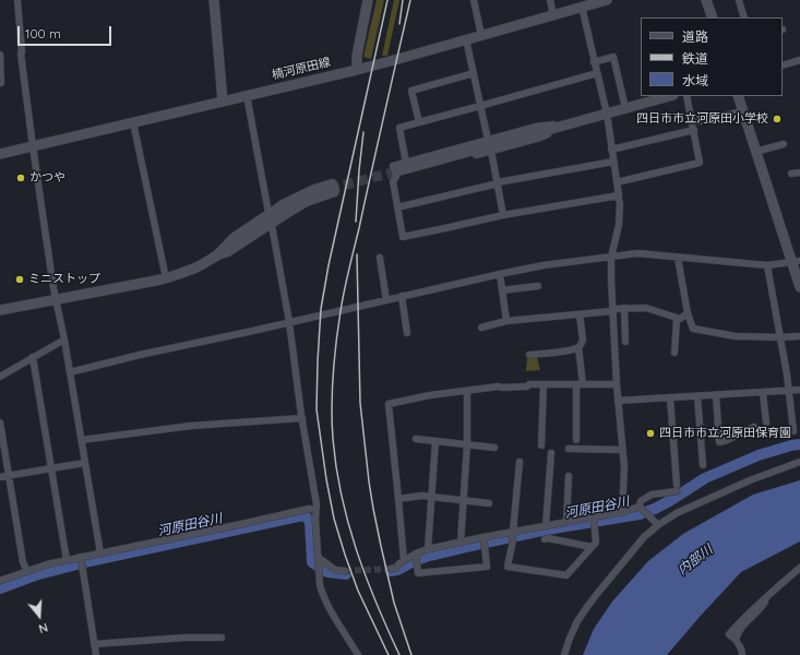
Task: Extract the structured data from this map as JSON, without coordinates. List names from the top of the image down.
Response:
{
  "streets": {
    "main road": ["楠河原田線"]
  },
  "water": ["河原田谷川", "内部川"],
  "places": [
    "四日市市立河原田小学校",
    "かつや",
    "ミニストップ",
    "四日市市立河原田保育園"
  ],
  "legend": ["道路", "鉄道", "水域"],
  "scale_bar": "100 m",
  "north": "bottom"
}
